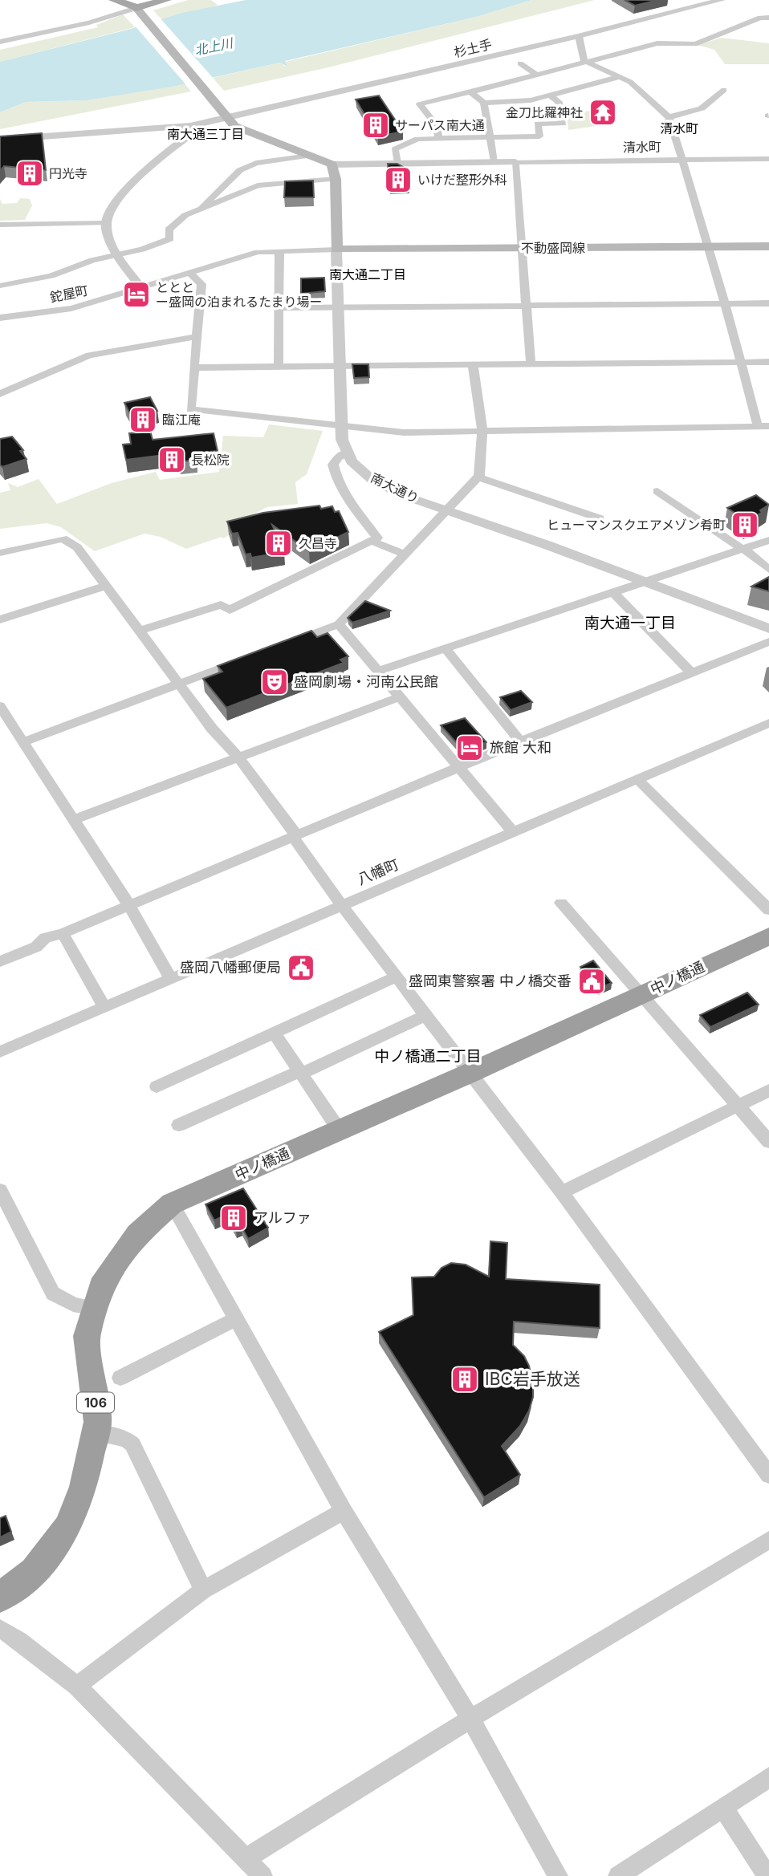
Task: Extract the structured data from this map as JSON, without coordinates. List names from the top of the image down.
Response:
{
  "streets": {
    "highway": ["中ノ橋通", "106"],
    "main road": ["不動盛岡線"],
    "street": [
      "杉土手",
      "清水町",
      "鉈屋町",
      "南大通り",
      "八幡町"
    ]
  },
  "crossings": [
    ["不動盛岡線", "鉈屋町"]
  ],
  "districts": [
    "清水町",
    "南大通三丁目",
    "南大通二丁目",
    "南大通一丁目",
    "中ノ橋通二丁目"
  ],
  "water": ["北上川"],
  "places": {
    "temple": ["金刀比羅神社"],
    "building": [
      "サーパス南大通",
      "円光寺",
      "いけだ整形外科",
      "臨江庵",
      "長松院",
      "ヒューマンスクエアメゾン肴町",
      "久昌寺",
      "アルファ",
      "IBC岩手放送"
    ],
    "hotel": ["ととと ー盛岡の泊まれるたまり場ー", "旅館 大和"],
    "theatre": ["盛岡劇場・河南公民館"],
    "public building": ["盛岡八幡郵便局", "盛岡東警察署 中ノ橋交番"]
  }
}
